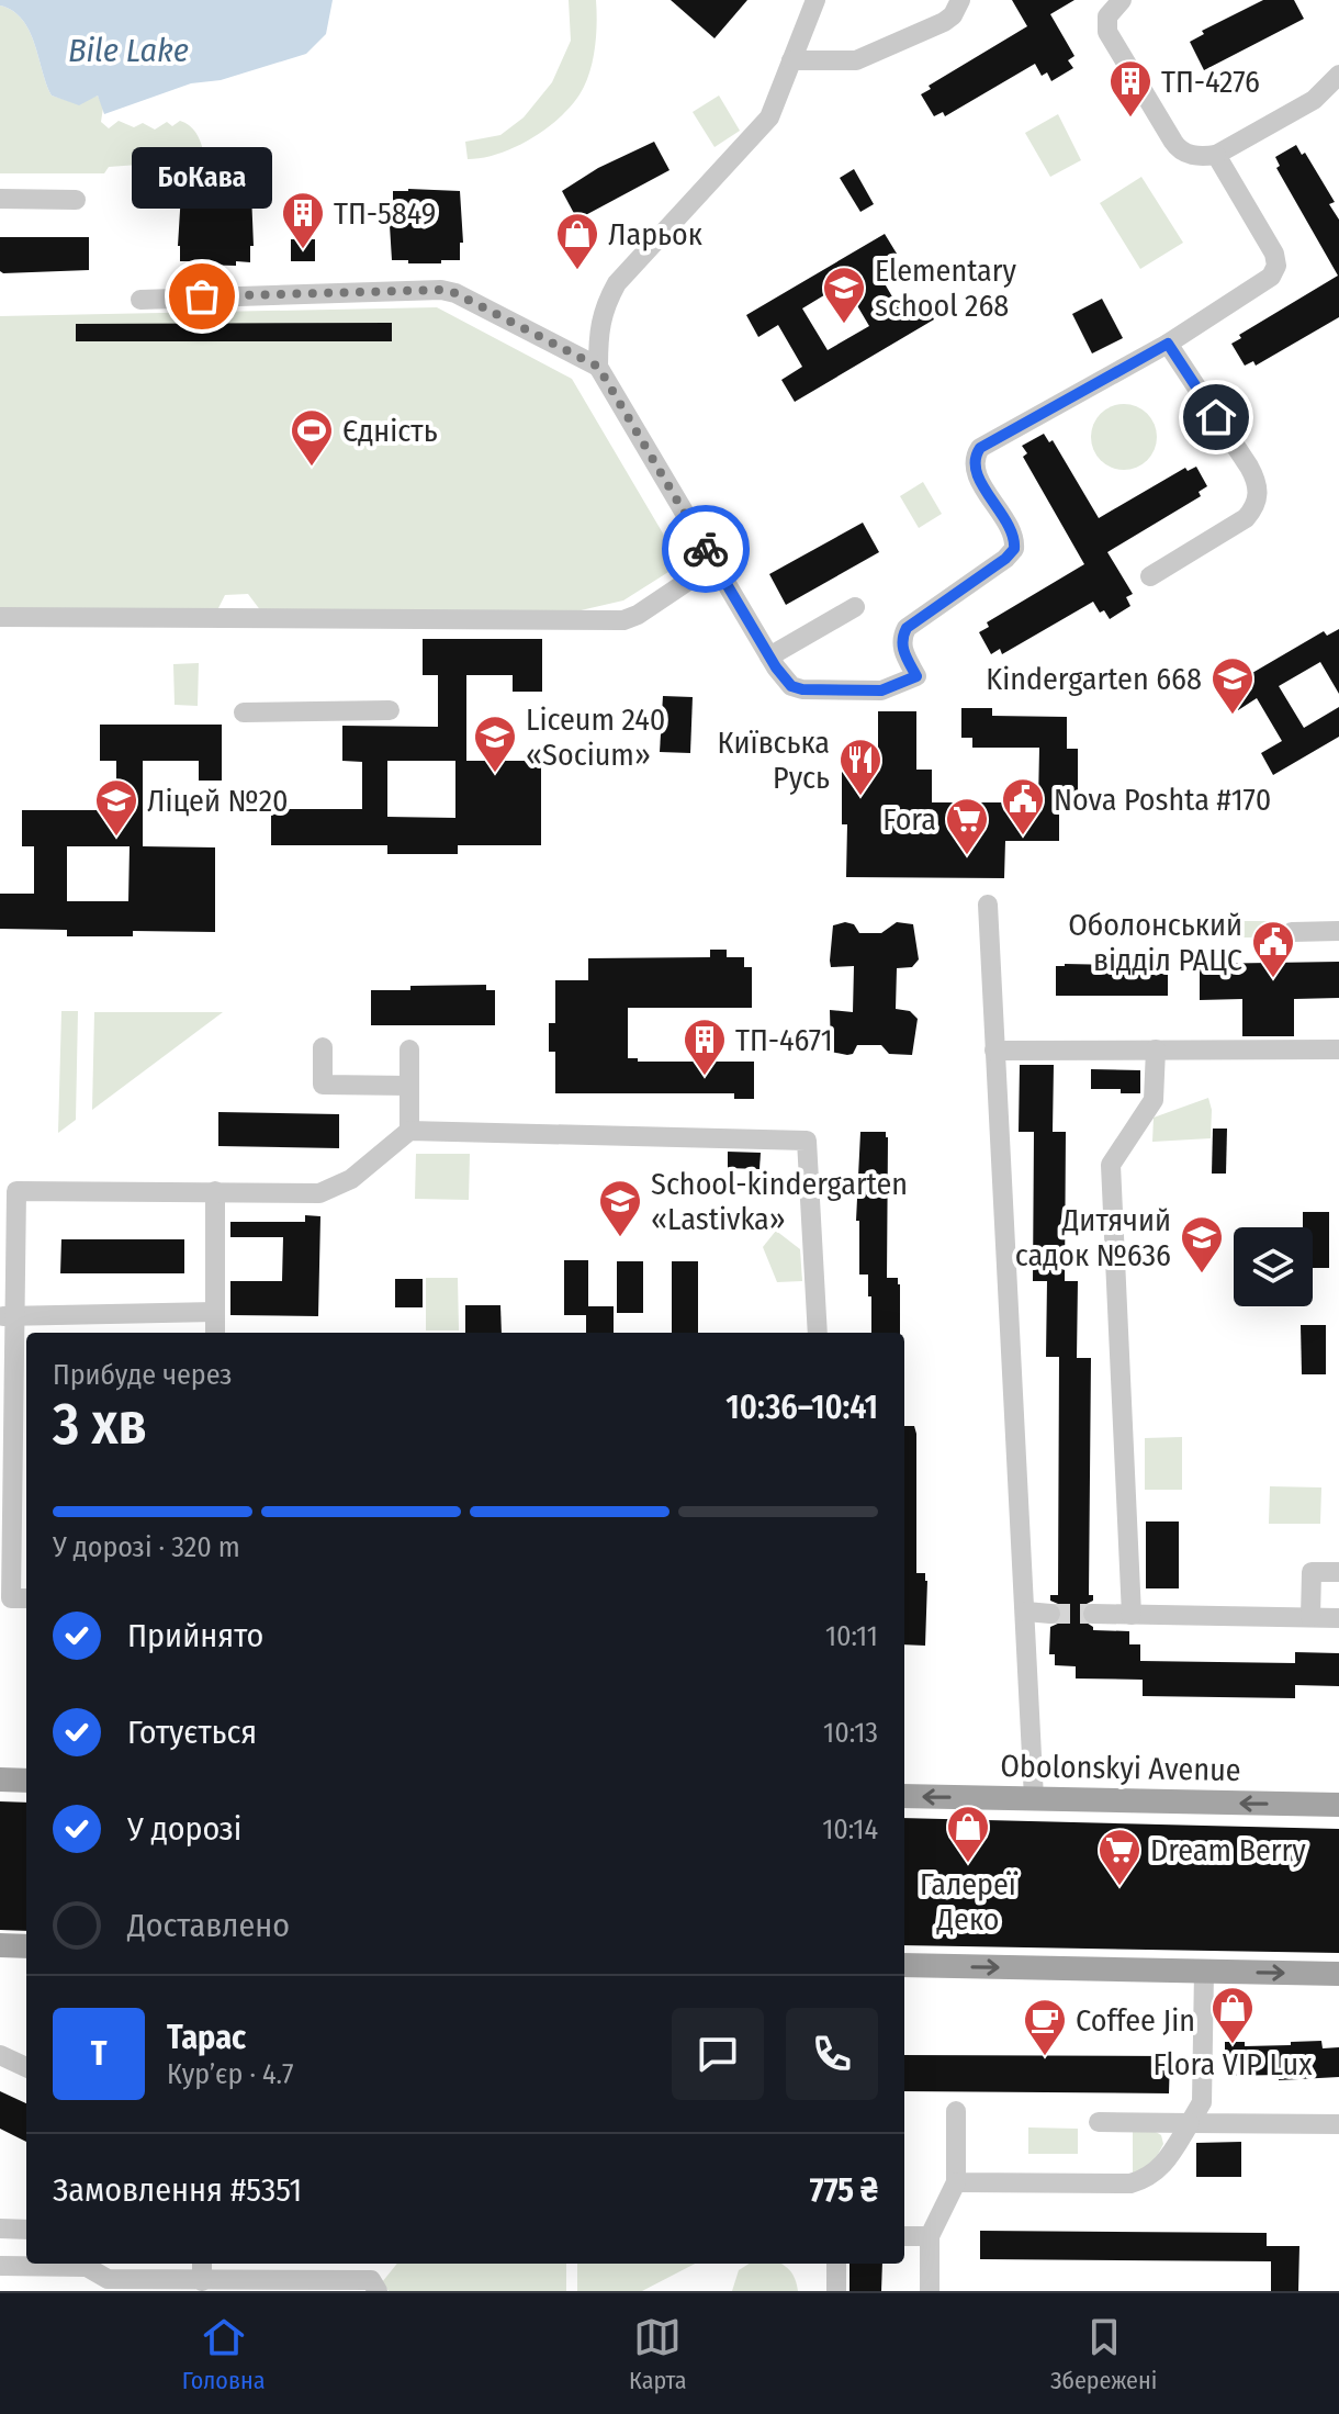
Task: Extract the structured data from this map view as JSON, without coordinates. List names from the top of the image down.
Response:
{
  "streets": {
    "main road": ["Obolonskyi Avenue"]
  },
  "water": ["Bile Lake"],
  "places": {
    "building": ["ТП-4276", "ТП-5849", "ТП-4671"],
    "shop": ["Ларьок", "Галереї Деко", "Flora VIP Lux"],
    "other": ["БоКава"],
    "school or university": [
      "Elementary school 268",
      "Kindergarten 668",
      "Liceum 240 «Socium»",
      "Ліцей №20",
      "School-kindergarten «Lastivka»",
      "Дитячий садок №636"
    ],
    "sports": ["Єдність"],
    "restaurant": ["Київська Русь"],
    "public building": ["Nova Poshta #170", "Оболонський відділ РАЦС"],
    "supermarket": ["Fora", "Dream Berry"],
    "cafe": ["Coffee Jin"]
  },
  "page": {
    "bubble": "БоКава",
    "heading": ["3 хв", "Прибуде через", "10:36–10:41"],
    "panel": [
      "Тарас",
      "Кур’єр · 4.7",
      "Замовлення #5351",
      "775 ₴"
    ],
    "bar": "У дорозі · 320 m",
    "list": [
      ["Прийнято", "10:11"],
      ["Готується", "10:13"],
      ["У дорозі", "10:14"],
      "Доставлено"
    ],
    "round": "Т",
    "tabs": ["Головна", "Карта", "Збережені"]
  }
}
